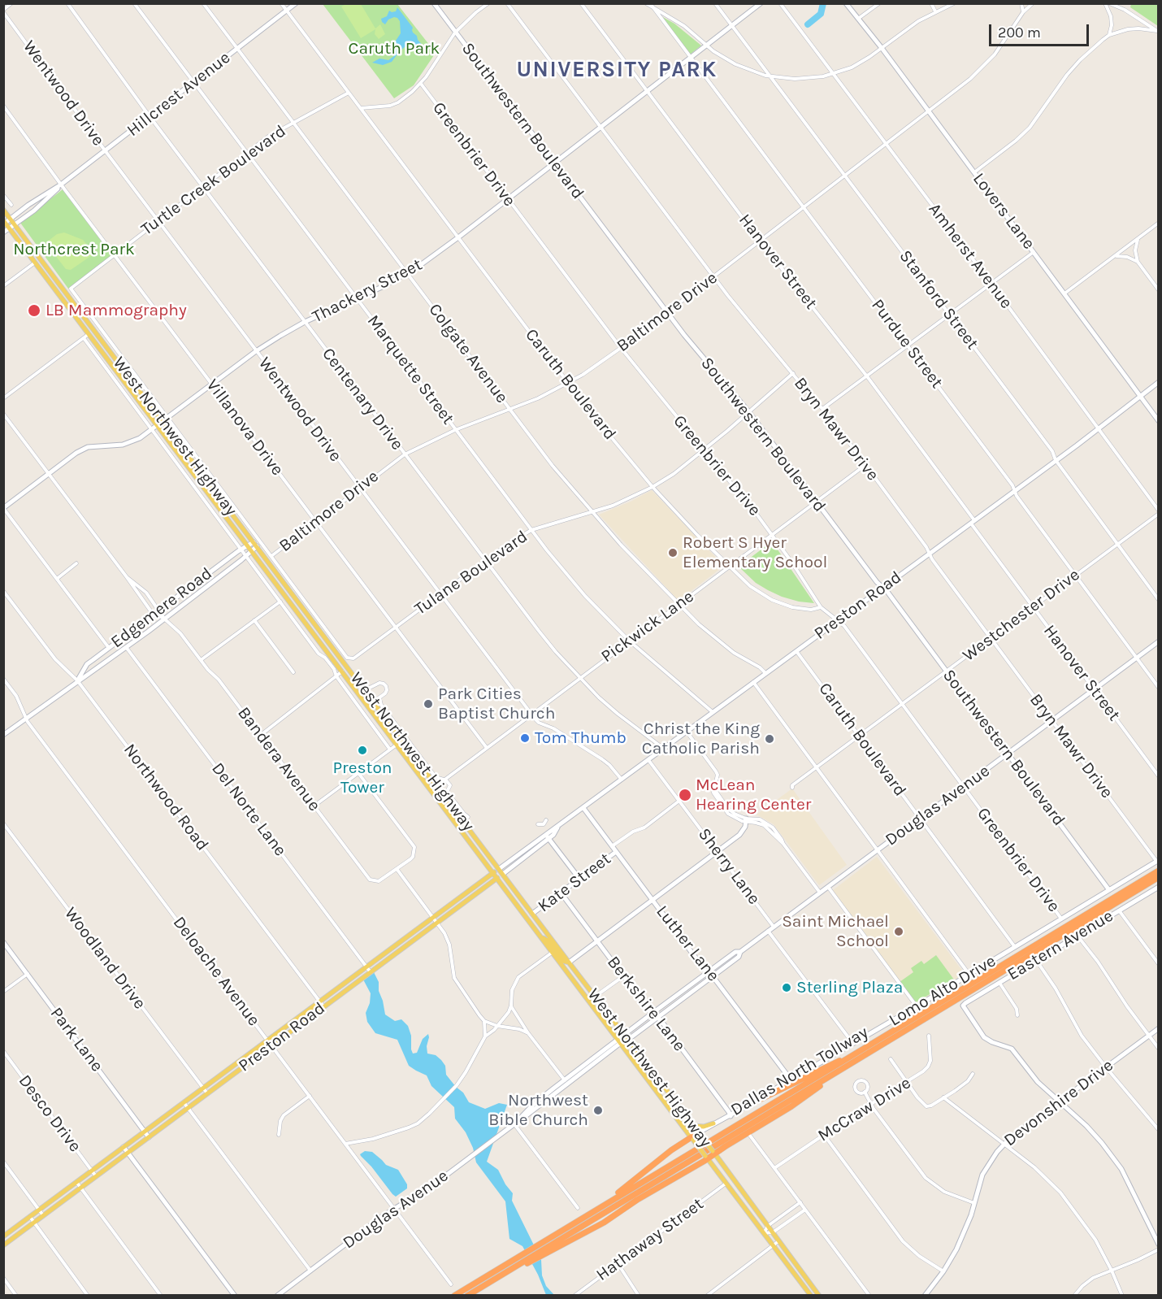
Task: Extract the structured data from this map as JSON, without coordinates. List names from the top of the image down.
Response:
{
  "streets": {
    "highway": ["Dallas North Tollway"],
    "main road": ["West Northwest Highway", "Preston Road"],
    "street": [
      "Wentwood Drive",
      "Hillcrest Avenue",
      "Southwestern Boulevard",
      "Greenbrier Drive",
      "Turtle Creek Boulevard",
      "Lovers Lane",
      "Amherst Avenue",
      "Hanover Street",
      "Thackery Street",
      "Stanford Street",
      "Baltimore Drive",
      "Purdue Street",
      "Colgate Avenue",
      "Marquette Street",
      "Caruth Boulevard",
      "Centenary Drive",
      "Villanova Drive",
      "Bryn Mawr Drive",
      "Tulane Boulevard",
      "Edgemere Road",
      "Westchester Drive",
      "Pickwick Lane",
      "Bandera Avenue",
      "Northwood Road",
      "Douglas Avenue",
      "Del Norte Lane",
      "Sherry Lane",
      "Kate Street",
      "Luther Lane",
      "Eastern Avenue",
      "Woodland Drive",
      "Deloache Avenue",
      "Lomo Alto Drive",
      "Berkshire Lane",
      "Park Lane",
      "Devonshire Drive",
      "McCraw Drive",
      "Desco Drive",
      "Hathaway Street"
    ]
  },
  "crossings": [
    ["Wentwood Drive", "Hillcrest Avenue"],
    ["Wentwood Drive", "Turtle Creek Boulevard"],
    ["Wentwood Drive", "Thackery Street"],
    ["Wentwood Drive", "Baltimore Drive"],
    ["Wentwood Drive", "Tulane Boulevard"],
    ["Wentwood Drive", "Preston Road"],
    ["Wentwood Drive", "Pickwick Lane"],
    ["Hillcrest Avenue", "Colgate Avenue"],
    ["Hillcrest Avenue", "Marquette Street"],
    ["Hillcrest Avenue", "Centenary Drive"],
    ["Hillcrest Avenue", "Villanova Drive"],
    ["Hillcrest Avenue", "West Northwest Highway"],
    ["Southwestern Boulevard", "Thackery Street"],
    ["Southwestern Boulevard", "Baltimore Drive"],
    ["Southwestern Boulevard", "Tulane Boulevard"],
    ["Southwestern Boulevard", "Preston Road"],
    ["Southwestern Boulevard", "Westchester Drive"],
    ["Southwestern Boulevard", "Pickwick Lane"],
    ["Southwestern Boulevard", "Douglas Avenue"],
    ["Southwestern Boulevard", "Lomo Alto Drive"],
    ["Greenbrier Drive", "Thackery Street"],
    ["Greenbrier Drive", "Baltimore Drive"],
    ["Greenbrier Drive", "Caruth Boulevard"],
    ["Greenbrier Drive", "Tulane Boulevard"],
    ["Greenbrier Drive", "Preston Road"],
    ["Greenbrier Drive", "Westchester Drive"],
    ["Greenbrier Drive", "Pickwick Lane"],
    ["Greenbrier Drive", "Douglas Avenue"],
    ["Greenbrier Drive", "Lomo Alto Drive"],
    ["Turtle Creek Boulevard", "Thackery Street"],
    ["Turtle Creek Boulevard", "Colgate Avenue"],
    ["Turtle Creek Boulevard", "Marquette Street"],
    ["Turtle Creek Boulevard", "Centenary Drive"],
    ["Turtle Creek Boulevard", "Villanova Drive"],
    ["Turtle Creek Boulevard", "West Northwest Highway"],
    ["Lovers Lane", "Baltimore Drive"],
    ["Lovers Lane", "Preston Road"],
    ["Amherst Avenue", "Baltimore Drive"],
    ["Amherst Avenue", "Preston Road"],
    ["Amherst Avenue", "Westchester Drive"],
    ["Hanover Street", "Thackery Street"],
    ["Hanover Street", "Baltimore Drive"],
    ["Hanover Street", "Preston Road"],
    ["Hanover Street", "Westchester Drive"],
    ["Hanover Street", "Douglas Avenue"],
    ["Thackery Street", "Stanford Street"],
    ["Thackery Street", "Purdue Street"],
    ["Thackery Street", "Colgate Avenue"],
    ["Thackery Street", "Marquette Street"],
    ["Thackery Street", "Caruth Boulevard"],
    ["Thackery Street", "Centenary Drive"],
    ["Thackery Street", "Villanova Drive"],
    ["Thackery Street", "Bryn Mawr Drive"],
    ["Thackery Street", "West Northwest Highway"],
    ["Thackery Street", "Bandera Avenue"],
    ["Stanford Street", "Baltimore Drive"],
    ["Stanford Street", "Preston Road"],
    ["Stanford Street", "Westchester Drive"],
    ["Baltimore Drive", "Purdue Street"],
    ["Baltimore Drive", "Colgate Avenue"],
    ["Baltimore Drive", "Marquette Street"],
    ["Baltimore Drive", "Caruth Boulevard"],
    ["Baltimore Drive", "Centenary Drive"],
    ["Baltimore Drive", "Villanova Drive"],
    ["Baltimore Drive", "Bryn Mawr Drive"],
    ["Baltimore Drive", "Tulane Boulevard"],
    ["Purdue Street", "Preston Road"],
    ["Purdue Street", "Westchester Drive"],
    ["Purdue Street", "Douglas Avenue"],
    ["Colgate Avenue", "Tulane Boulevard"],
    ["Colgate Avenue", "Preston Road"],
    ["Colgate Avenue", "Pickwick Lane"],
    ["Marquette Street", "Tulane Boulevard"],
    ["Marquette Street", "Preston Road"],
    ["Marquette Street", "Pickwick Lane"],
    ["Caruth Boulevard", "Tulane Boulevard"],
    ["Caruth Boulevard", "Preston Road"],
    ["Caruth Boulevard", "Westchester Drive"],
    ["Caruth Boulevard", "Pickwick Lane"],
    ["Caruth Boulevard", "Douglas Avenue"],
    ["Caruth Boulevard", "Lomo Alto Drive"],
    ["Centenary Drive", "Tulane Boulevard"],
    ["Centenary Drive", "Preston Road"],
    ["Centenary Drive", "Pickwick Lane"],
    ["Villanova Drive", "Tulane Boulevard"],
    ["Villanova Drive", "Pickwick Lane"],
    ["Bryn Mawr Drive", "Tulane Boulevard"],
    ["Bryn Mawr Drive", "Preston Road"],
    ["Bryn Mawr Drive", "Westchester Drive"],
    ["Bryn Mawr Drive", "Pickwick Lane"],
    ["Bryn Mawr Drive", "Douglas Avenue"],
    ["Bryn Mawr Drive", "Lomo Alto Drive"],
    ["West Northwest Highway", "Preston Road"],
    ["West Northwest Highway", "Edgemere Road"],
    ["West Northwest Highway", "Pickwick Lane"],
    ["West Northwest Highway", "Douglas Avenue"],
    ["West Northwest Highway", "Kate Street"],
    ["West Northwest Highway", "Lomo Alto Drive"],
    ["West Northwest Highway", "Hathaway Street"],
    ["Preston Road", "Northwood Road"],
    ["Preston Road", "Del Norte Lane"],
    ["Preston Road", "Sherry Lane"],
    ["Preston Road", "Luther Lane"],
    ["Preston Road", "Woodland Drive"],
    ["Preston Road", "Deloache Avenue"],
    ["Preston Road", "Park Lane"],
    ["Preston Road", "Desco Drive"],
    ["Edgemere Road", "Bandera Avenue"],
    ["Edgemere Road", "Northwood Road"],
    ["Edgemere Road", "Del Norte Lane"],
    ["Edgemere Road", "Deloache Avenue"],
    ["Douglas Avenue", "Sherry Lane"],
    ["Douglas Avenue", "Luther Lane"],
    ["Douglas Avenue", "Deloache Avenue"],
    ["Douglas Avenue", "Berkshire Lane"],
    ["Sherry Lane", "Kate Street"],
    ["Kate Street", "Luther Lane"],
    ["Kate Street", "Berkshire Lane"],
    ["Luther Lane", "Lomo Alto Drive"],
    ["Eastern Avenue", "Devonshire Drive"],
    ["Lomo Alto Drive", "Berkshire Lane"]
  ],
  "districts": ["UNIVERSITY PARK"],
  "parks": ["Caruth Park", "Northcrest Park"],
  "places": [
    "LB Mammography",
    "Robert S Hyer Elementary School",
    "Park Cities Baptist Church",
    "Tom Thumb",
    "Christ the King Catholic Parish",
    "Preston Tower",
    "McLean Hearing Center",
    "Saint Michael School",
    "Sterling Plaza",
    "Northwest Bible Church"
  ],
  "scale_bar": "200 m"
}
